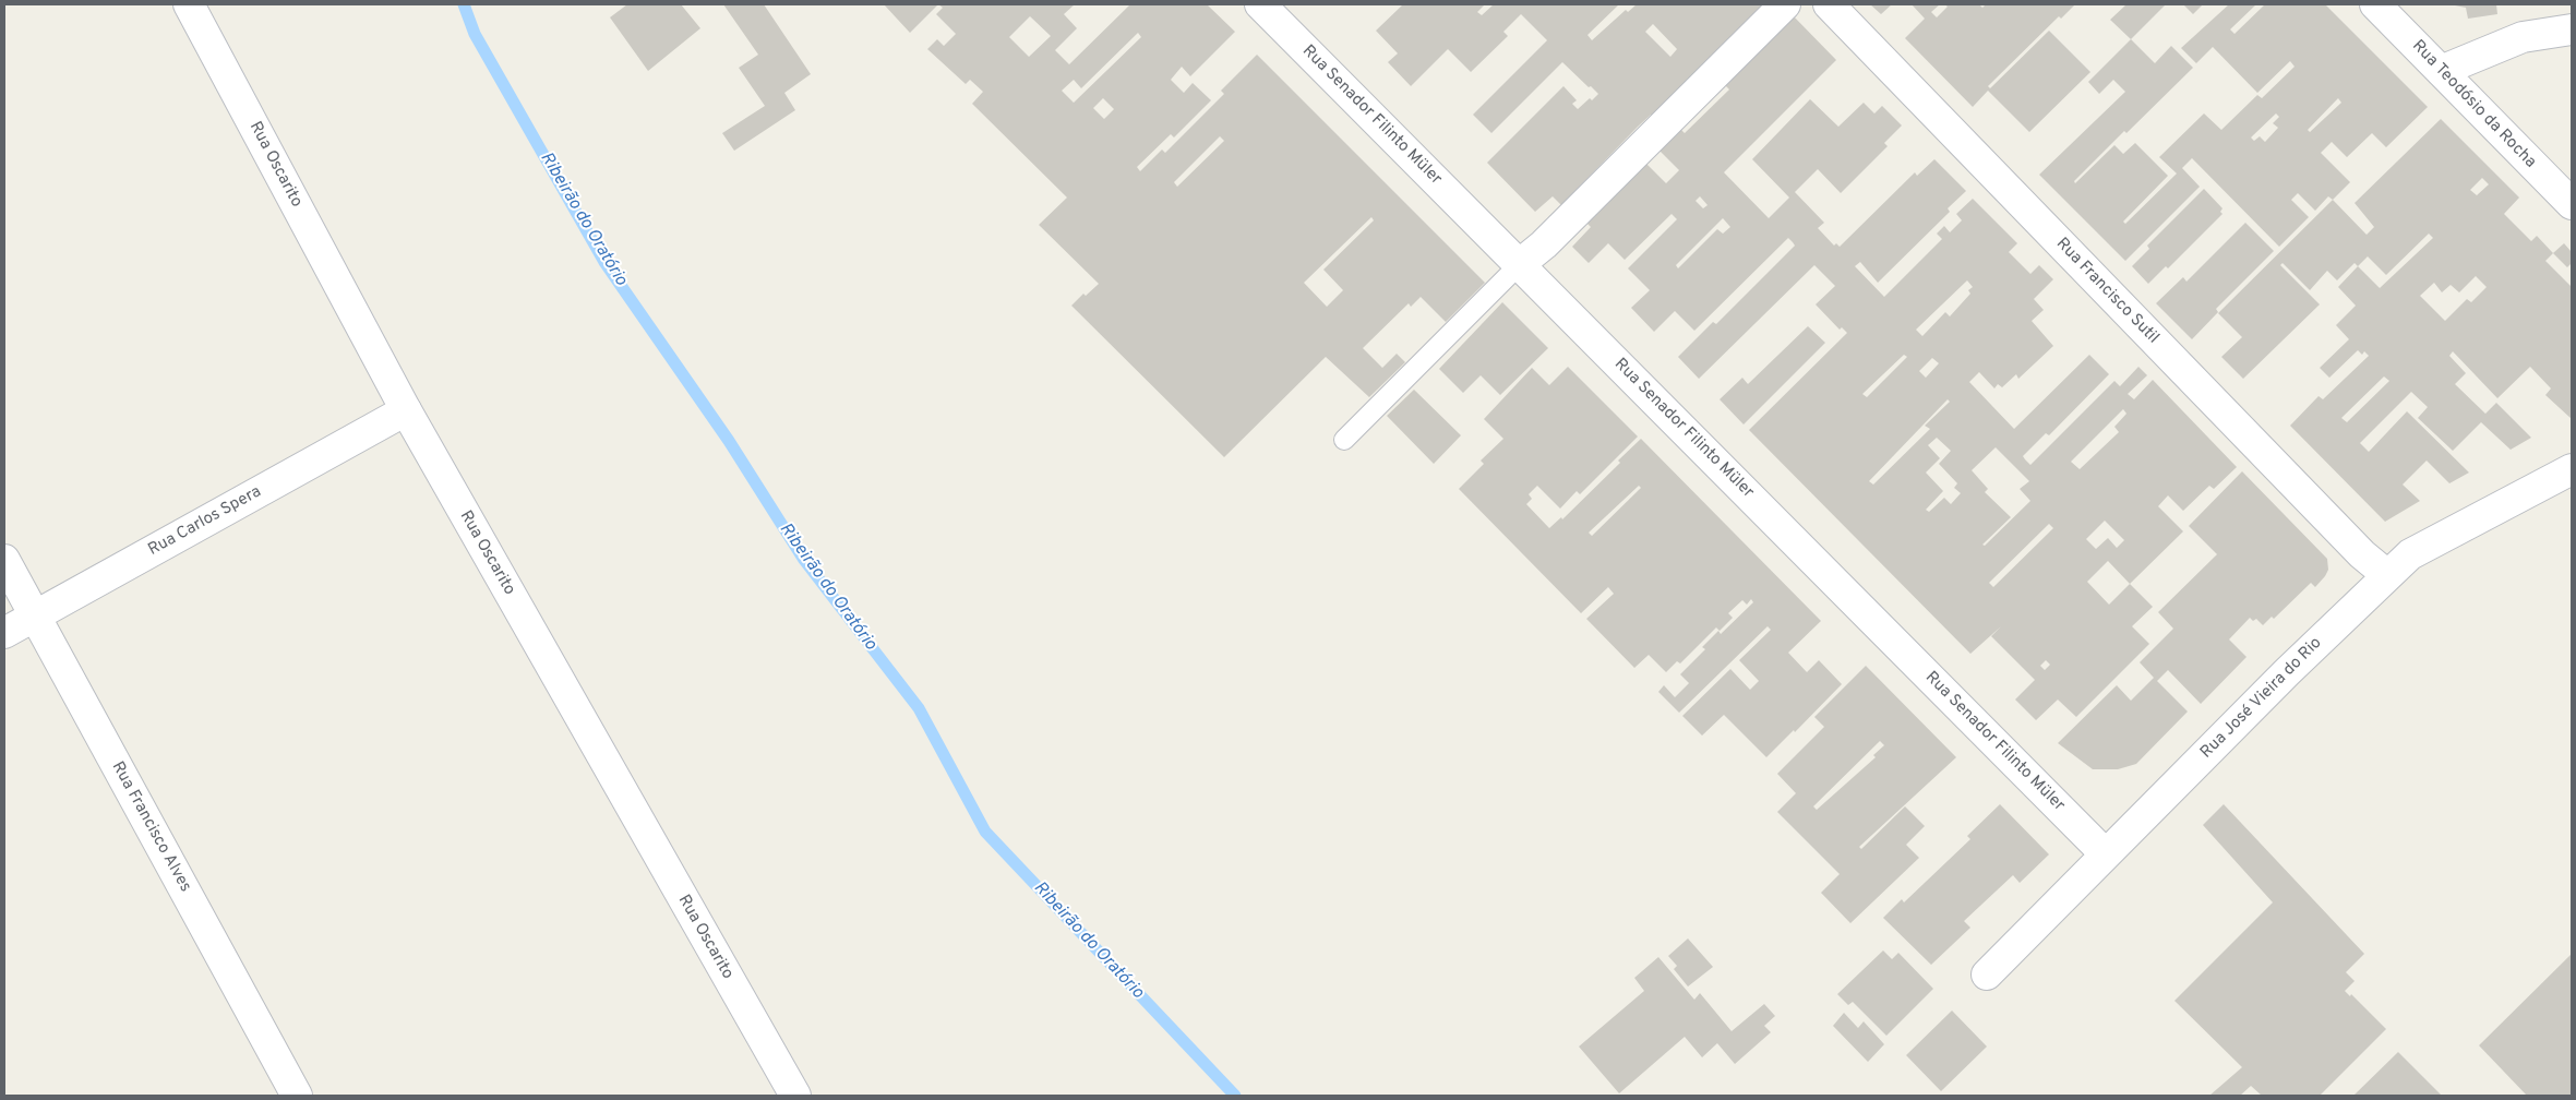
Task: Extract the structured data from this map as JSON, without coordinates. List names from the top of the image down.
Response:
{
  "streets": {
    "street": [
      "Rua Teodósio da Rocha",
      "Rua Senador Filinto Müler",
      "Rua Oscarito",
      "Rua Francisco Sutil",
      "Rua Carlos Spera",
      "Rua José Vieira do Rio",
      "Rua Francisco Alves"
    ]
  },
  "crossings": [
    ["Rua Senador Filinto Müler", "Rua José Vieira do Rio"],
    ["Rua Oscarito", "Rua Carlos Spera"],
    ["Rua Francisco Sutil", "Rua José Vieira do Rio"],
    ["Rua Carlos Spera", "Rua Francisco Alves"]
  ],
  "water": ["Ribeirão do Oratório"]
}
